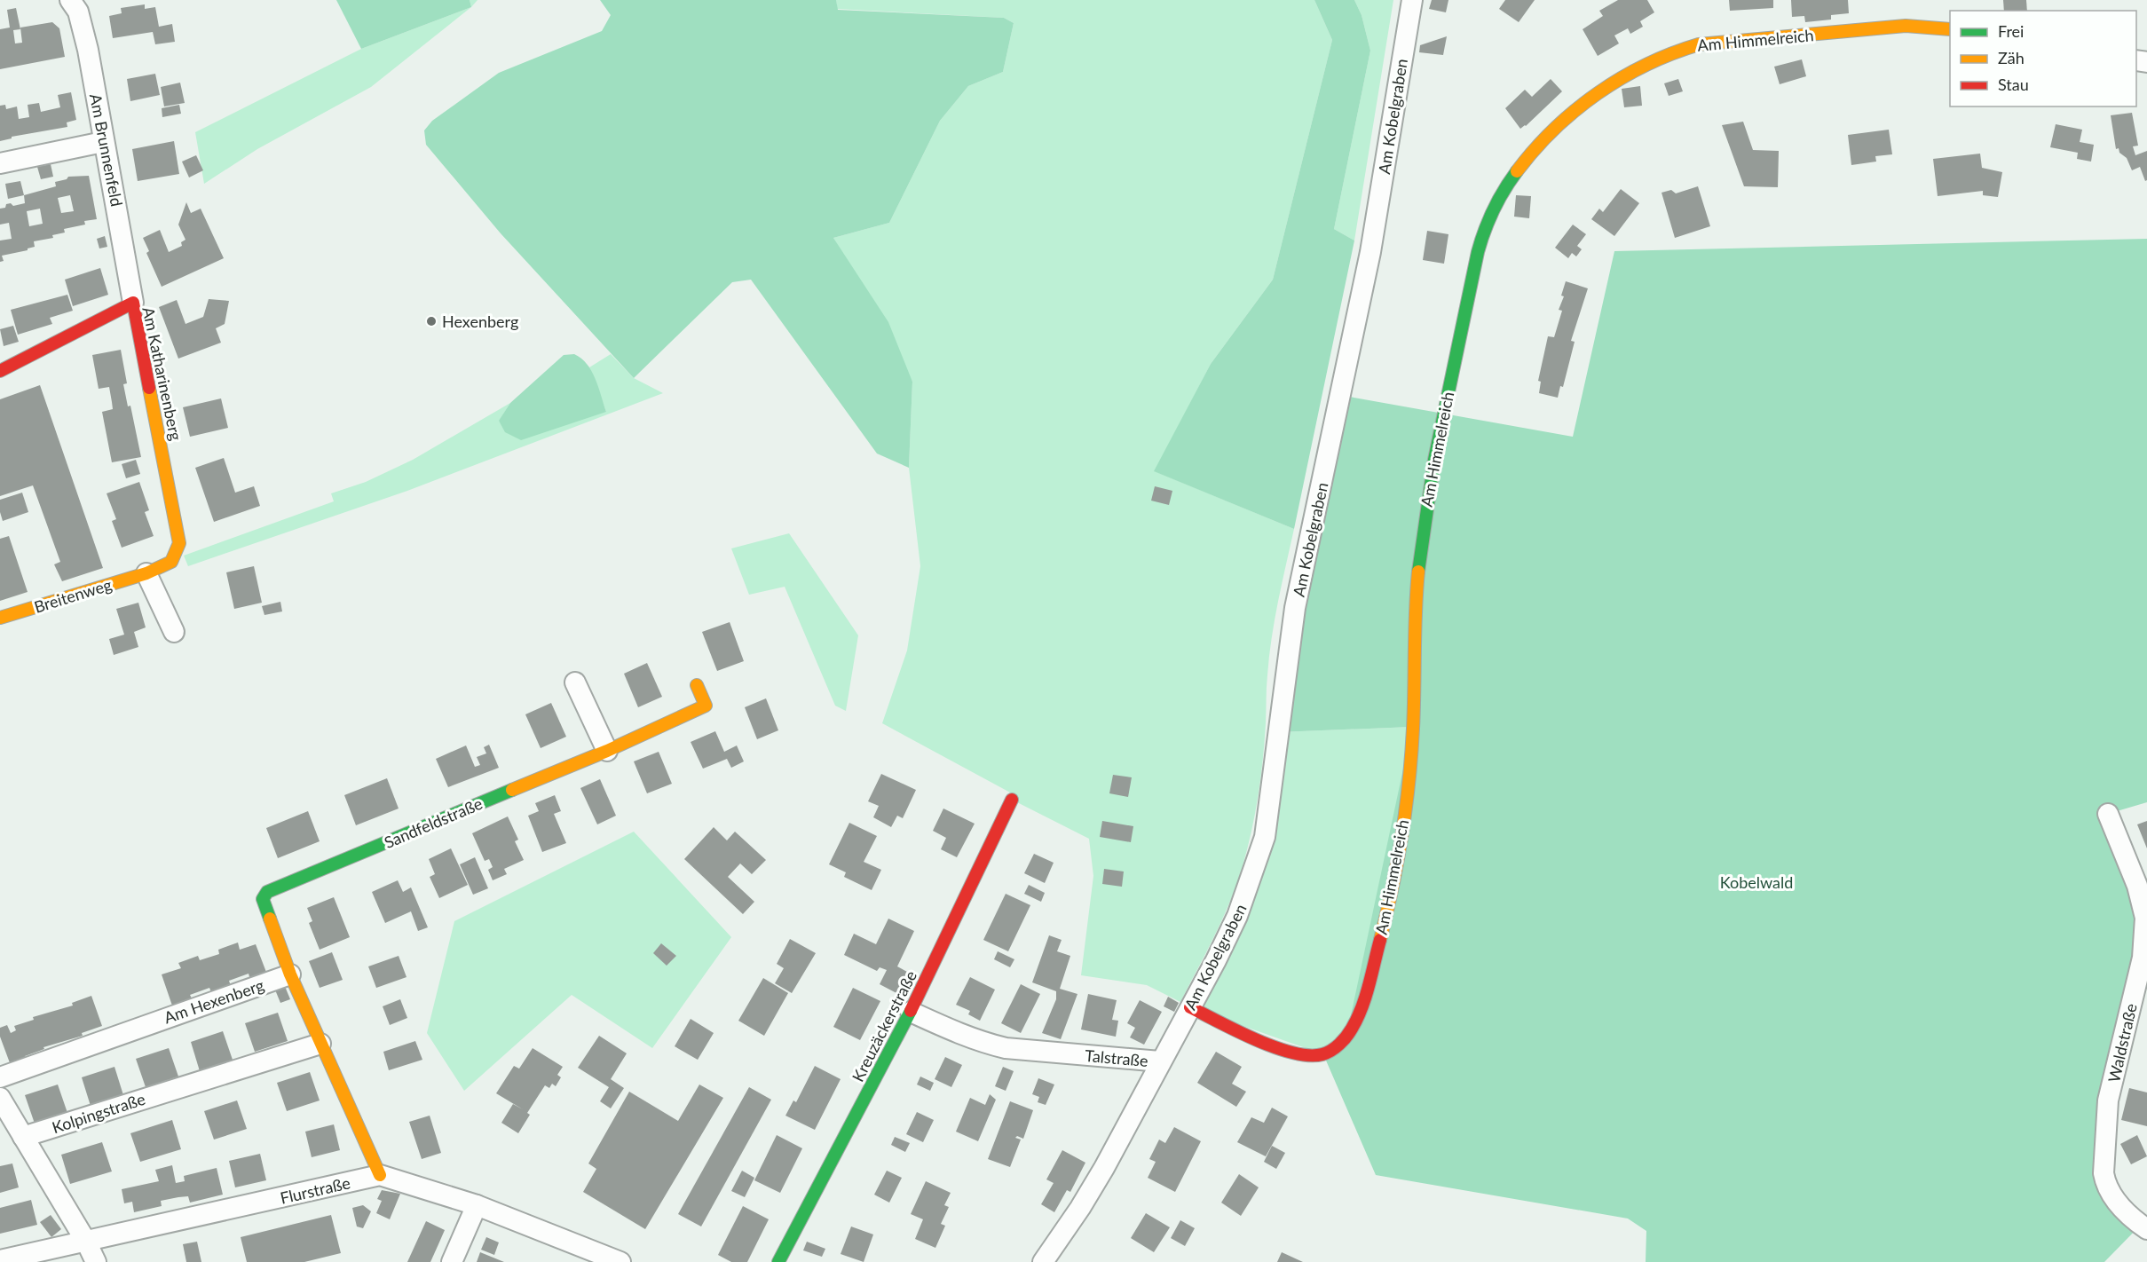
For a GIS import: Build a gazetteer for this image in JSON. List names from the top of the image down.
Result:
{
  "streets": {
    "street": [
      "Am Himmelreich",
      "Am Kobelgraben",
      "Am Brunnenfeld",
      "Am Katharinenberg",
      "Breitenweg",
      "Sandfeldstraße",
      "Am Hexenberg",
      "Kreuzäckerstraße",
      "Waldstraße",
      "Talstraße",
      "Kolpingstraße",
      "Flurstraße"
    ]
  },
  "crossings": [
    ["Am Himmelreich", "Am Kobelgraben"],
    ["Am Kobelgraben", "Talstraße"],
    ["Am Brunnenfeld", "Am Katharinenberg"],
    ["Am Katharinenberg", "Breitenweg"],
    ["Sandfeldstraße", "Am Hexenberg"],
    ["Kreuzäckerstraße", "Talstraße"]
  ],
  "parks": ["Kobelwald"],
  "places": ["Hexenberg"],
  "legend": ["Frei", "Zäh", "Stau"]
}
